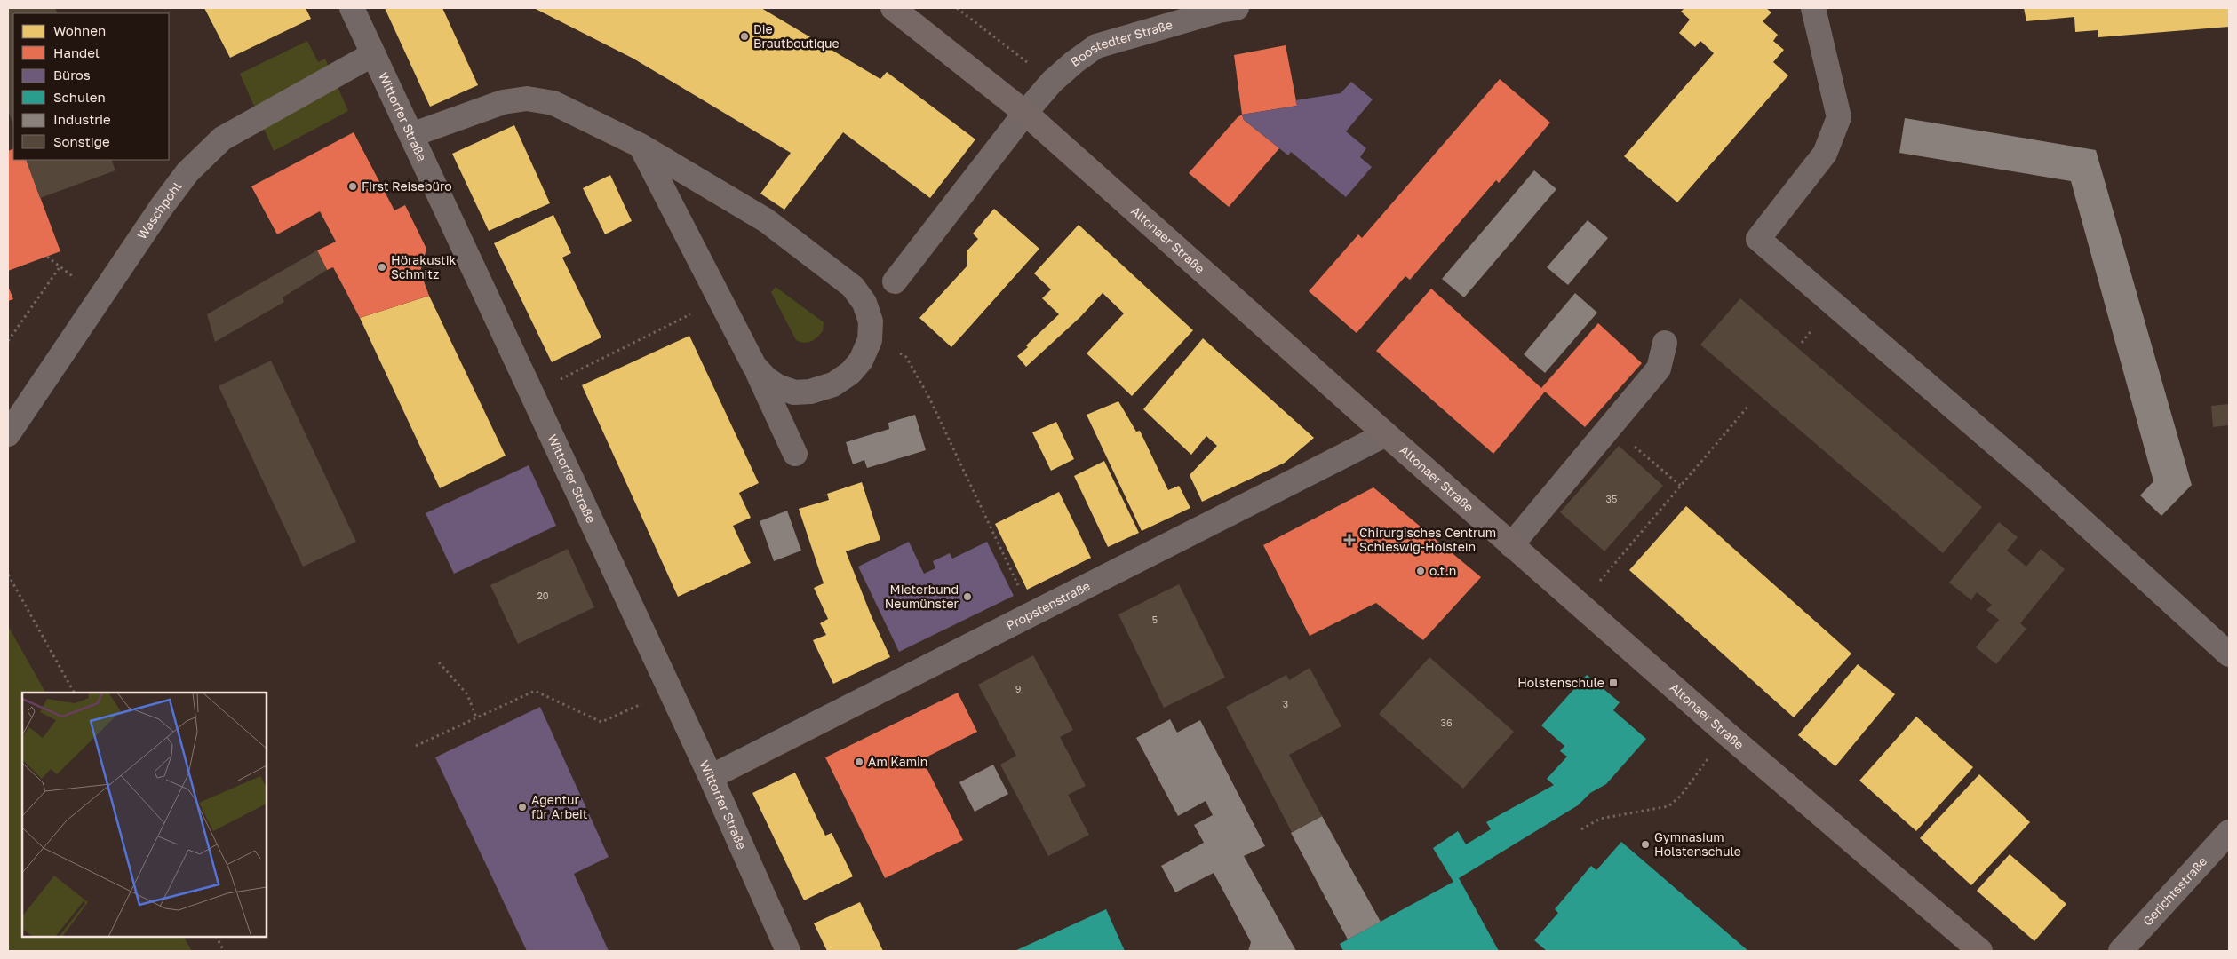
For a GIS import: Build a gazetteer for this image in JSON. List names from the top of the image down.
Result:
{
  "streets": {
    "main road": ["Altonaer Straße"],
    "street": [
      "Boostedter Straße",
      "Wittorfer Straße",
      "Waschpohl",
      "Propstenstraße",
      "Gerichtsstraße"
    ]
  },
  "crossings": [
    ["Boostedter Straße", "Altonaer Straße"],
    ["Wittorfer Straße", "Waschpohl"],
    ["Wittorfer Straße", "Propstenstraße"],
    ["Altonaer Straße", "Propstenstraße"]
  ],
  "places": {
    "other": [
      "Die Brautboutique",
      "First Reisebüro",
      "Hörakustik Schmitz",
      "o.t.n",
      "Mieterbund Neumünster",
      "Am Kamin",
      "Agentur für Arbeit",
      "Gymnasium Holstenschule"
    ],
    "health": ["Chirurgisches Centrum Schleswig-Holstein"],
    "transit": ["Holstenschule"]
  },
  "house_numbers": [
    "35",
    "20",
    "5",
    "9",
    "3",
    "36"
  ],
  "legend": [
    "Wohnen",
    "Handel",
    "Büros",
    "Schulen",
    "Industrie",
    "Sonstige"
  ]
}
